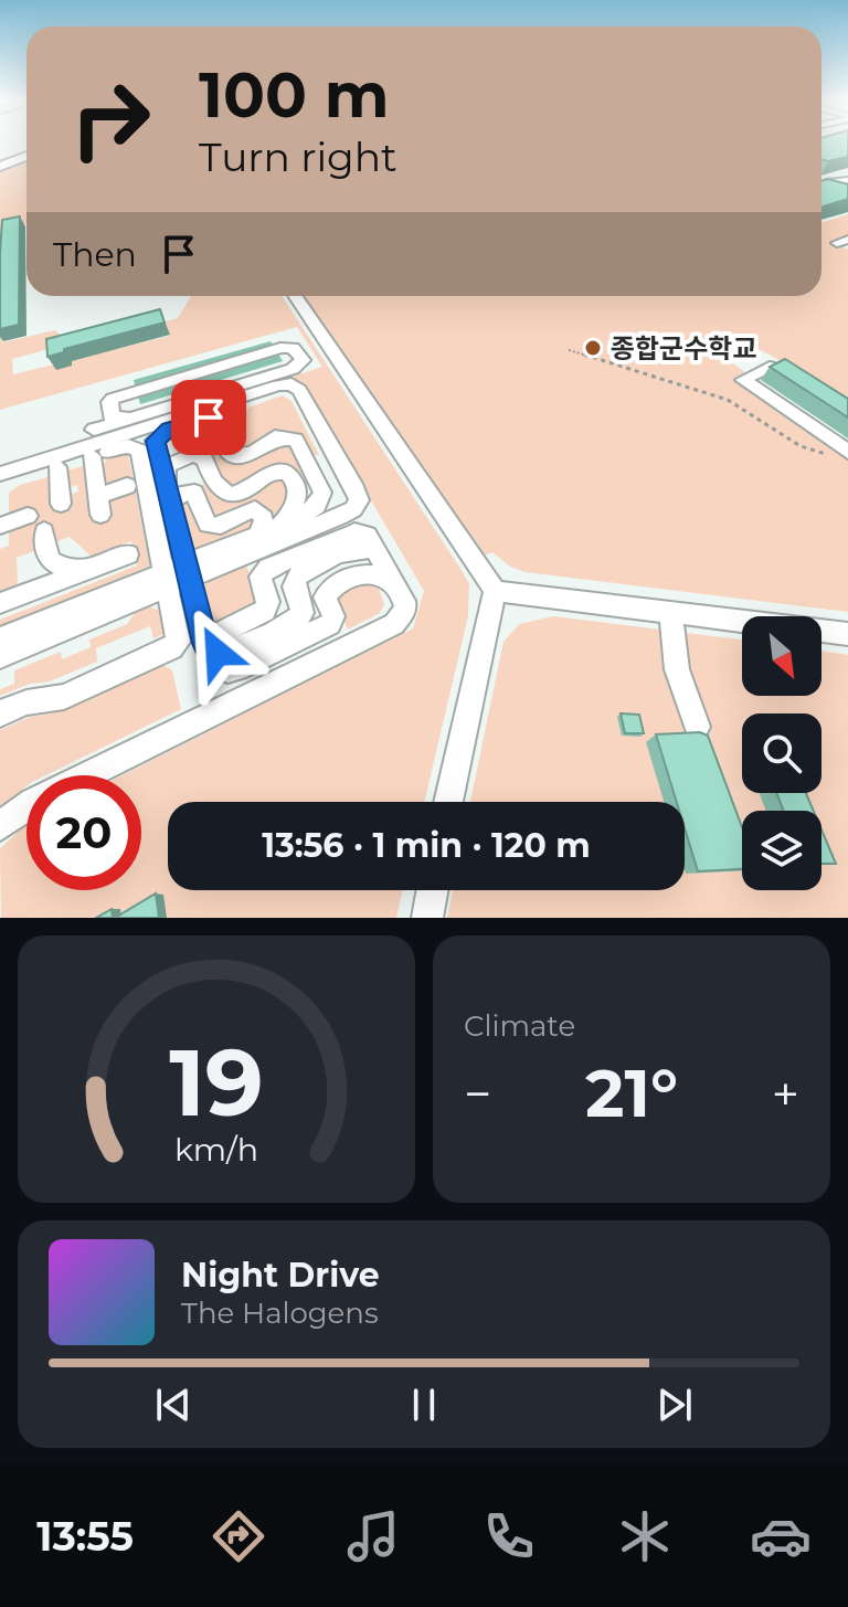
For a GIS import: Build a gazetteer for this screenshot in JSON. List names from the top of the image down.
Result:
{
  "places": ["종합군수학교"],
  "north": "bottom right",
  "page": {
    "turn": ["100 m", "Turn right"],
    "then": "Then",
    "limit": "20",
    "trip": "13:56 · 1 min · 120 m",
    "tile": "Climate",
    "heat": ["−", "21°", "+"],
    "song": ["Night Drive", "The Halogens"],
    "tabs": "13:55",
    "gauge": ["19", "km/h"]
  }
}
